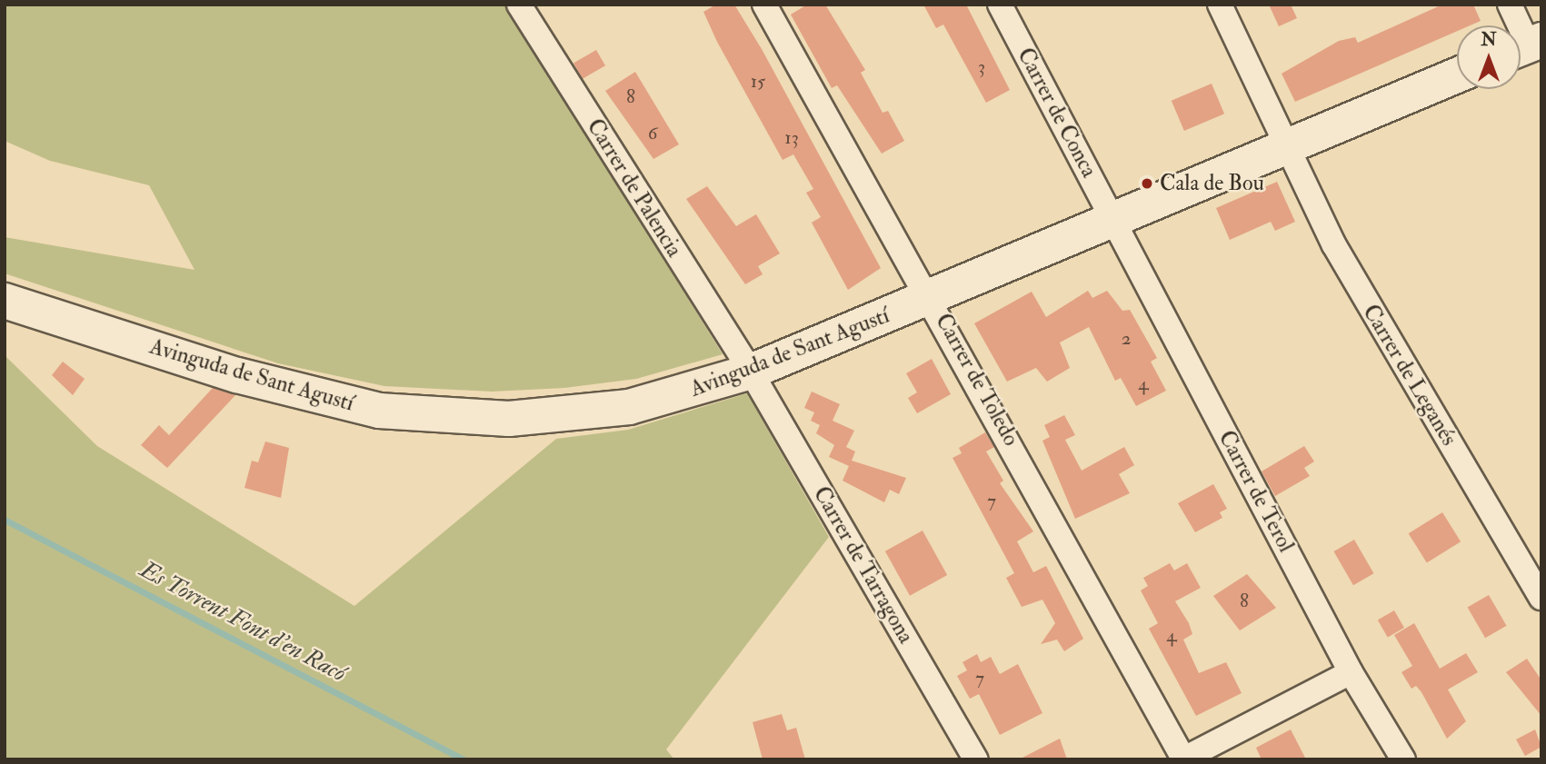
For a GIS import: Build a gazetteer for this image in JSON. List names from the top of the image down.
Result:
{
  "streets": {
    "street": [
      "Carrer de Conca",
      "Carrer de Palencia",
      "Avinguda de Sant Agustí",
      "Carrer de Leganés",
      "Carrer de Toledo",
      "Carrer de Terol",
      "Carrer de Tarragona"
    ]
  },
  "crossings": [
    ["Carrer de Conca", "Avinguda de Sant Agustí"],
    ["Carrer de Conca", "Carrer de Terol"],
    ["Carrer de Palencia", "Avinguda de Sant Agustí"],
    ["Carrer de Palencia", "Carrer de Tarragona"],
    ["Avinguda de Sant Agustí", "Carrer de Leganés"],
    ["Avinguda de Sant Agustí", "Carrer de Toledo"],
    ["Avinguda de Sant Agustí", "Carrer de Terol"],
    ["Avinguda de Sant Agustí", "Carrer de Tarragona"]
  ],
  "water": ["Es Torrent Font d'en Racó"],
  "places": ["Cala de Bou"],
  "house_numbers": [
    "3",
    "15",
    "8",
    "6",
    "13",
    "2",
    "4",
    "7",
    "8",
    "4",
    "7"
  ],
  "north": "top"
}
